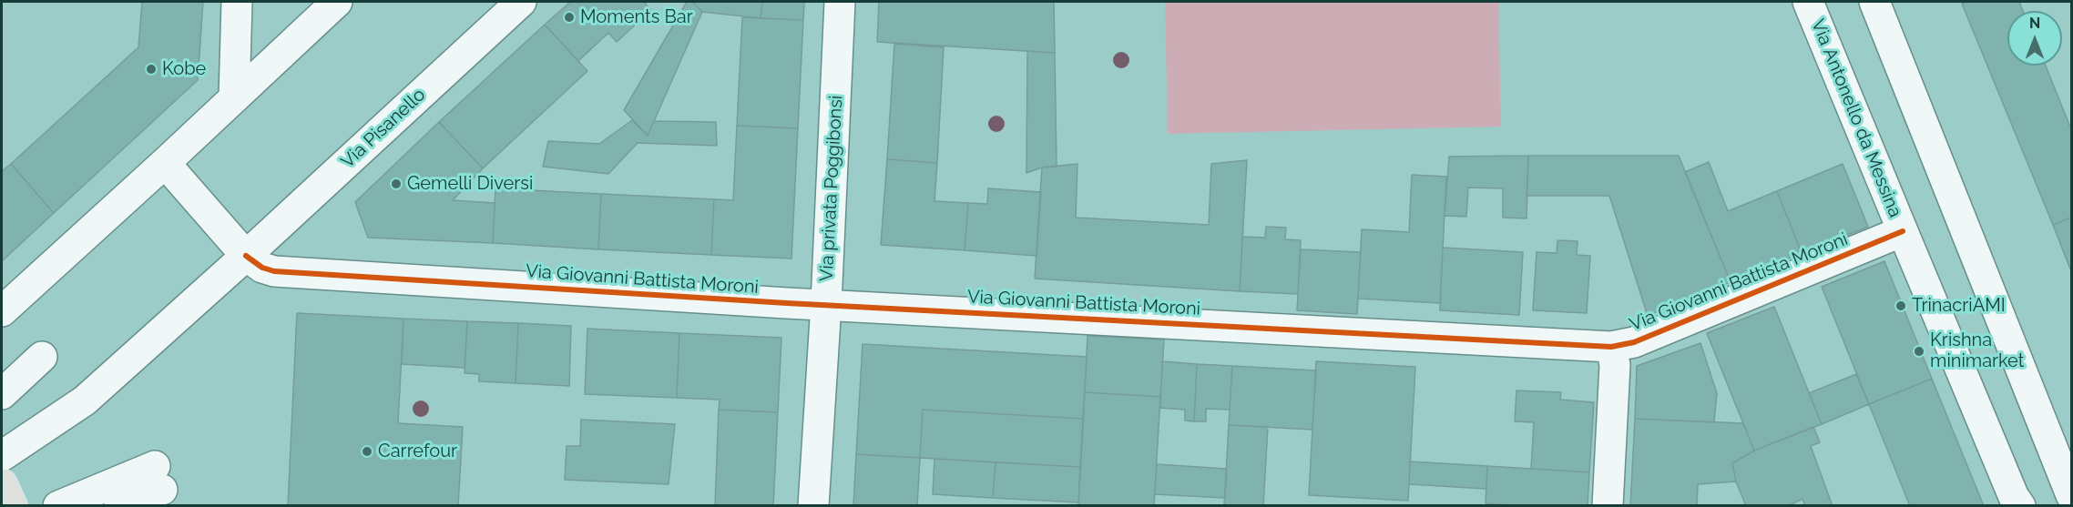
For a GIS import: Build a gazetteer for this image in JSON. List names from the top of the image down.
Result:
{
  "streets": {
    "street": [
      "Via Antonello da Messina",
      "Via Pisanello",
      "Via privata Poggibonsi",
      "Via Giovanni Battista Moroni"
    ]
  },
  "crossings": [
    ["Via Antonello da Messina", "Via Giovanni Battista Moroni"],
    ["Via Pisanello", "Via Giovanni Battista Moroni"],
    ["Via privata Poggibonsi", "Via Giovanni Battista Moroni"]
  ],
  "places": [
    "Moments Bar",
    "Kobe",
    "Gemelli Diversi",
    "TrinacriAMI",
    "Krishna minimarket",
    "Carrefour"
  ],
  "north": "top"
}
